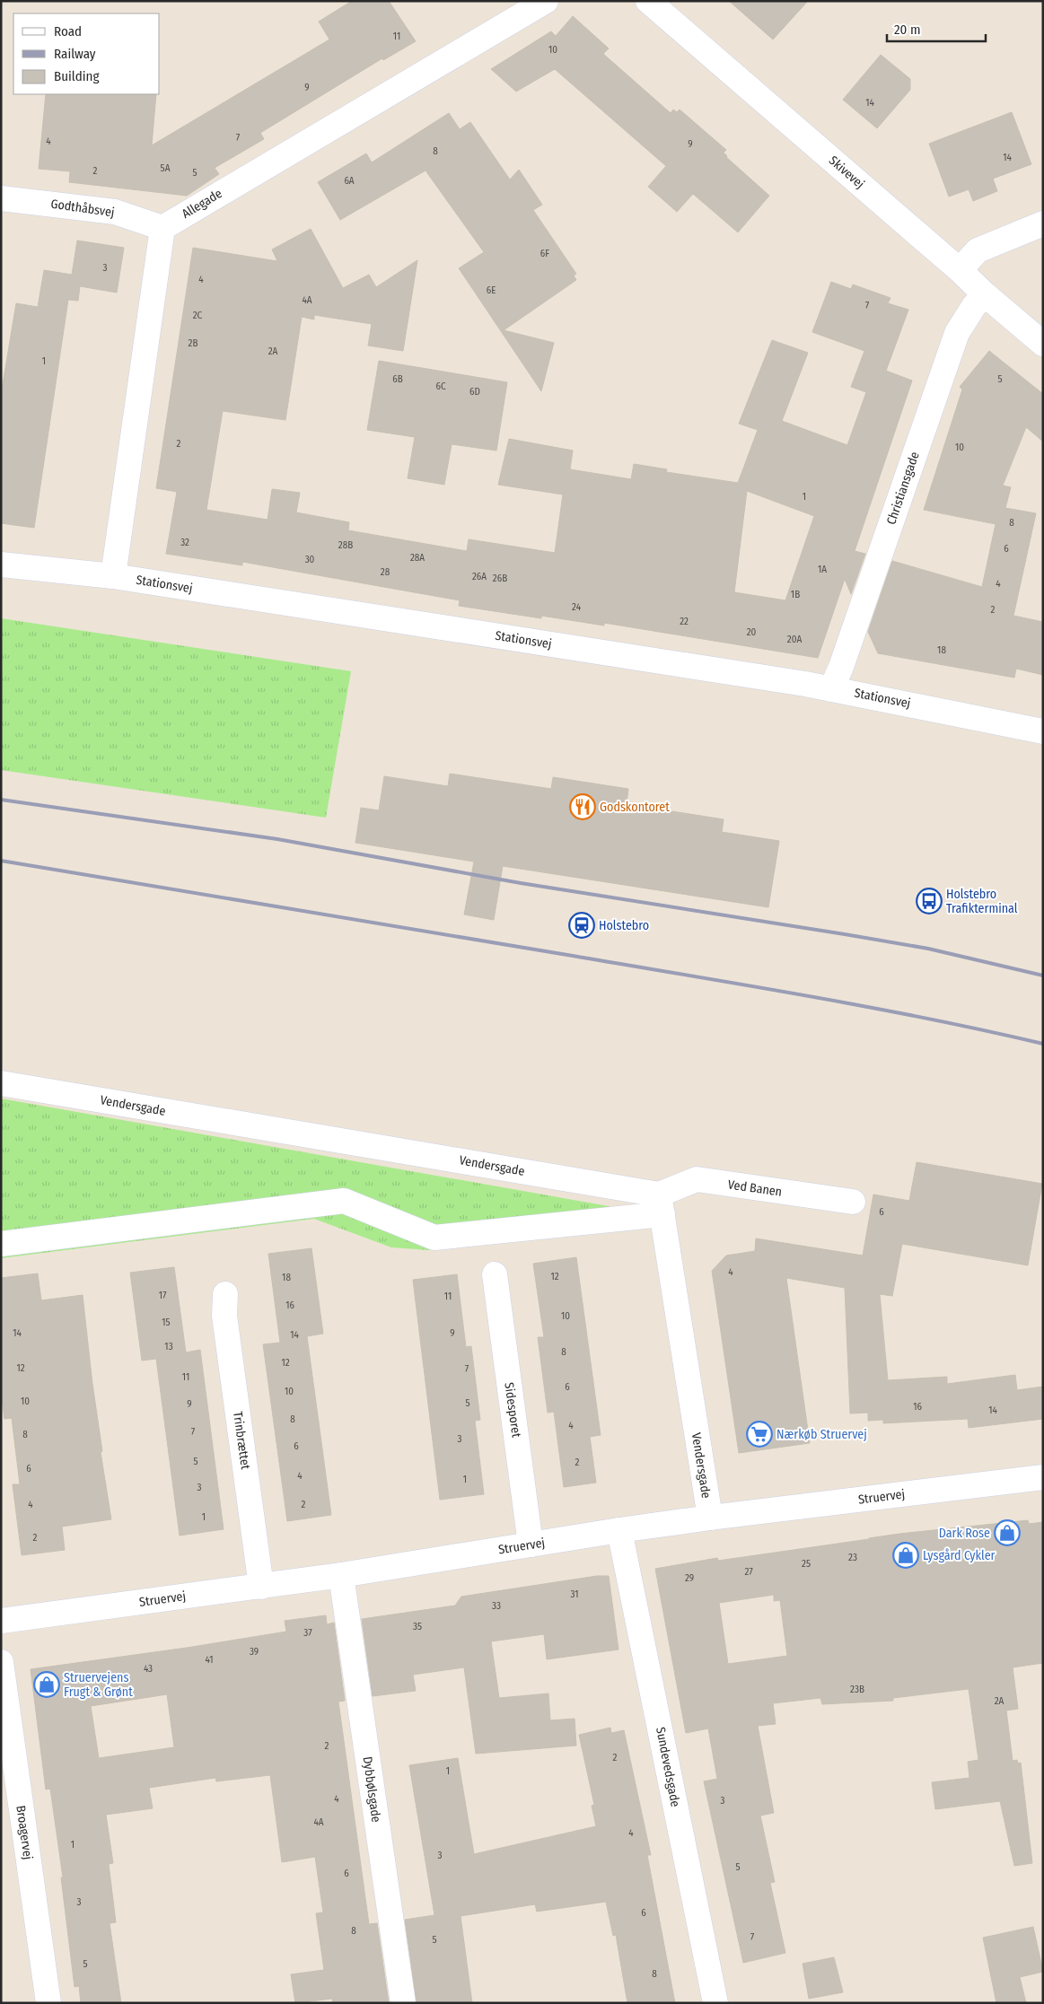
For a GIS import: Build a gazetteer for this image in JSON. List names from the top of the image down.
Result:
{
  "streets": {
    "street": [
      "Skivevej",
      "Allegade",
      "Godthåbsvej",
      "Christiansgade",
      "Stationsvej",
      "Vendersgade",
      "Ved Banen",
      "Sidesporet",
      "Trinbrættet",
      "Struervej",
      "Sundevedsgade",
      "Dybbølsgade",
      "Broagervej"
    ]
  },
  "crossings": [
    ["Skivevej", "Christiansgade"],
    ["Allegade", "Godthåbsvej"],
    ["Christiansgade", "Stationsvej"],
    ["Vendersgade", "Ved Banen"],
    ["Vendersgade", "Struervej"],
    ["Sidesporet", "Struervej"],
    ["Trinbrættet", "Struervej"],
    ["Struervej", "Sundevedsgade"],
    ["Struervej", "Dybbølsgade"]
  ],
  "places": {
    "restaurant": ["Godskontoret"],
    "bus stop": ["Holstebro Trafikterminal"],
    "station": ["Holstebro"],
    "supermarket": ["Nærkøb Struervej"],
    "shop": ["Dark Rose", "Lysgård Cykler", "Struervejens Frugt & Grønt"]
  },
  "house_numbers": [
    "11",
    "10",
    "9",
    "14",
    "7",
    "4",
    "9",
    "8",
    "14",
    "5A",
    "2",
    "5",
    "6A",
    "6F",
    "3",
    "4",
    "6E",
    "4A",
    "7",
    "2C",
    "2B",
    "2A",
    "1",
    "6B",
    "5",
    "6C",
    "6D",
    "2",
    "10",
    "1",
    "8",
    "32",
    "28B",
    "6",
    "28A",
    "30",
    "1A",
    "28",
    "26A",
    "26B",
    "4",
    "1B",
    "24",
    "2",
    "22",
    "20",
    "20A",
    "18",
    "6",
    "4",
    "12",
    "18",
    "17",
    "11",
    "16",
    "10",
    "15",
    "14",
    "9",
    "14",
    "13",
    "8",
    "12",
    "12",
    "7",
    "11",
    "6",
    "10",
    "10",
    "5",
    "9",
    "16",
    "14",
    "8",
    "4",
    "7",
    "8",
    "3",
    "6",
    "5",
    "2",
    "6",
    "4",
    "1",
    "3",
    "4",
    "2",
    "1",
    "2",
    "23",
    "25",
    "27",
    "29",
    "31",
    "33",
    "35",
    "37",
    "39",
    "41",
    "43",
    "23B",
    "2A",
    "2",
    "2",
    "1",
    "4",
    "3",
    "4A",
    "4",
    "1",
    "3",
    "5",
    "6",
    "3",
    "6",
    "8",
    "7",
    "5",
    "5",
    "8"
  ],
  "legend": ["Road", "Railway", "Building"],
  "scale_bar": "20 m"
}
